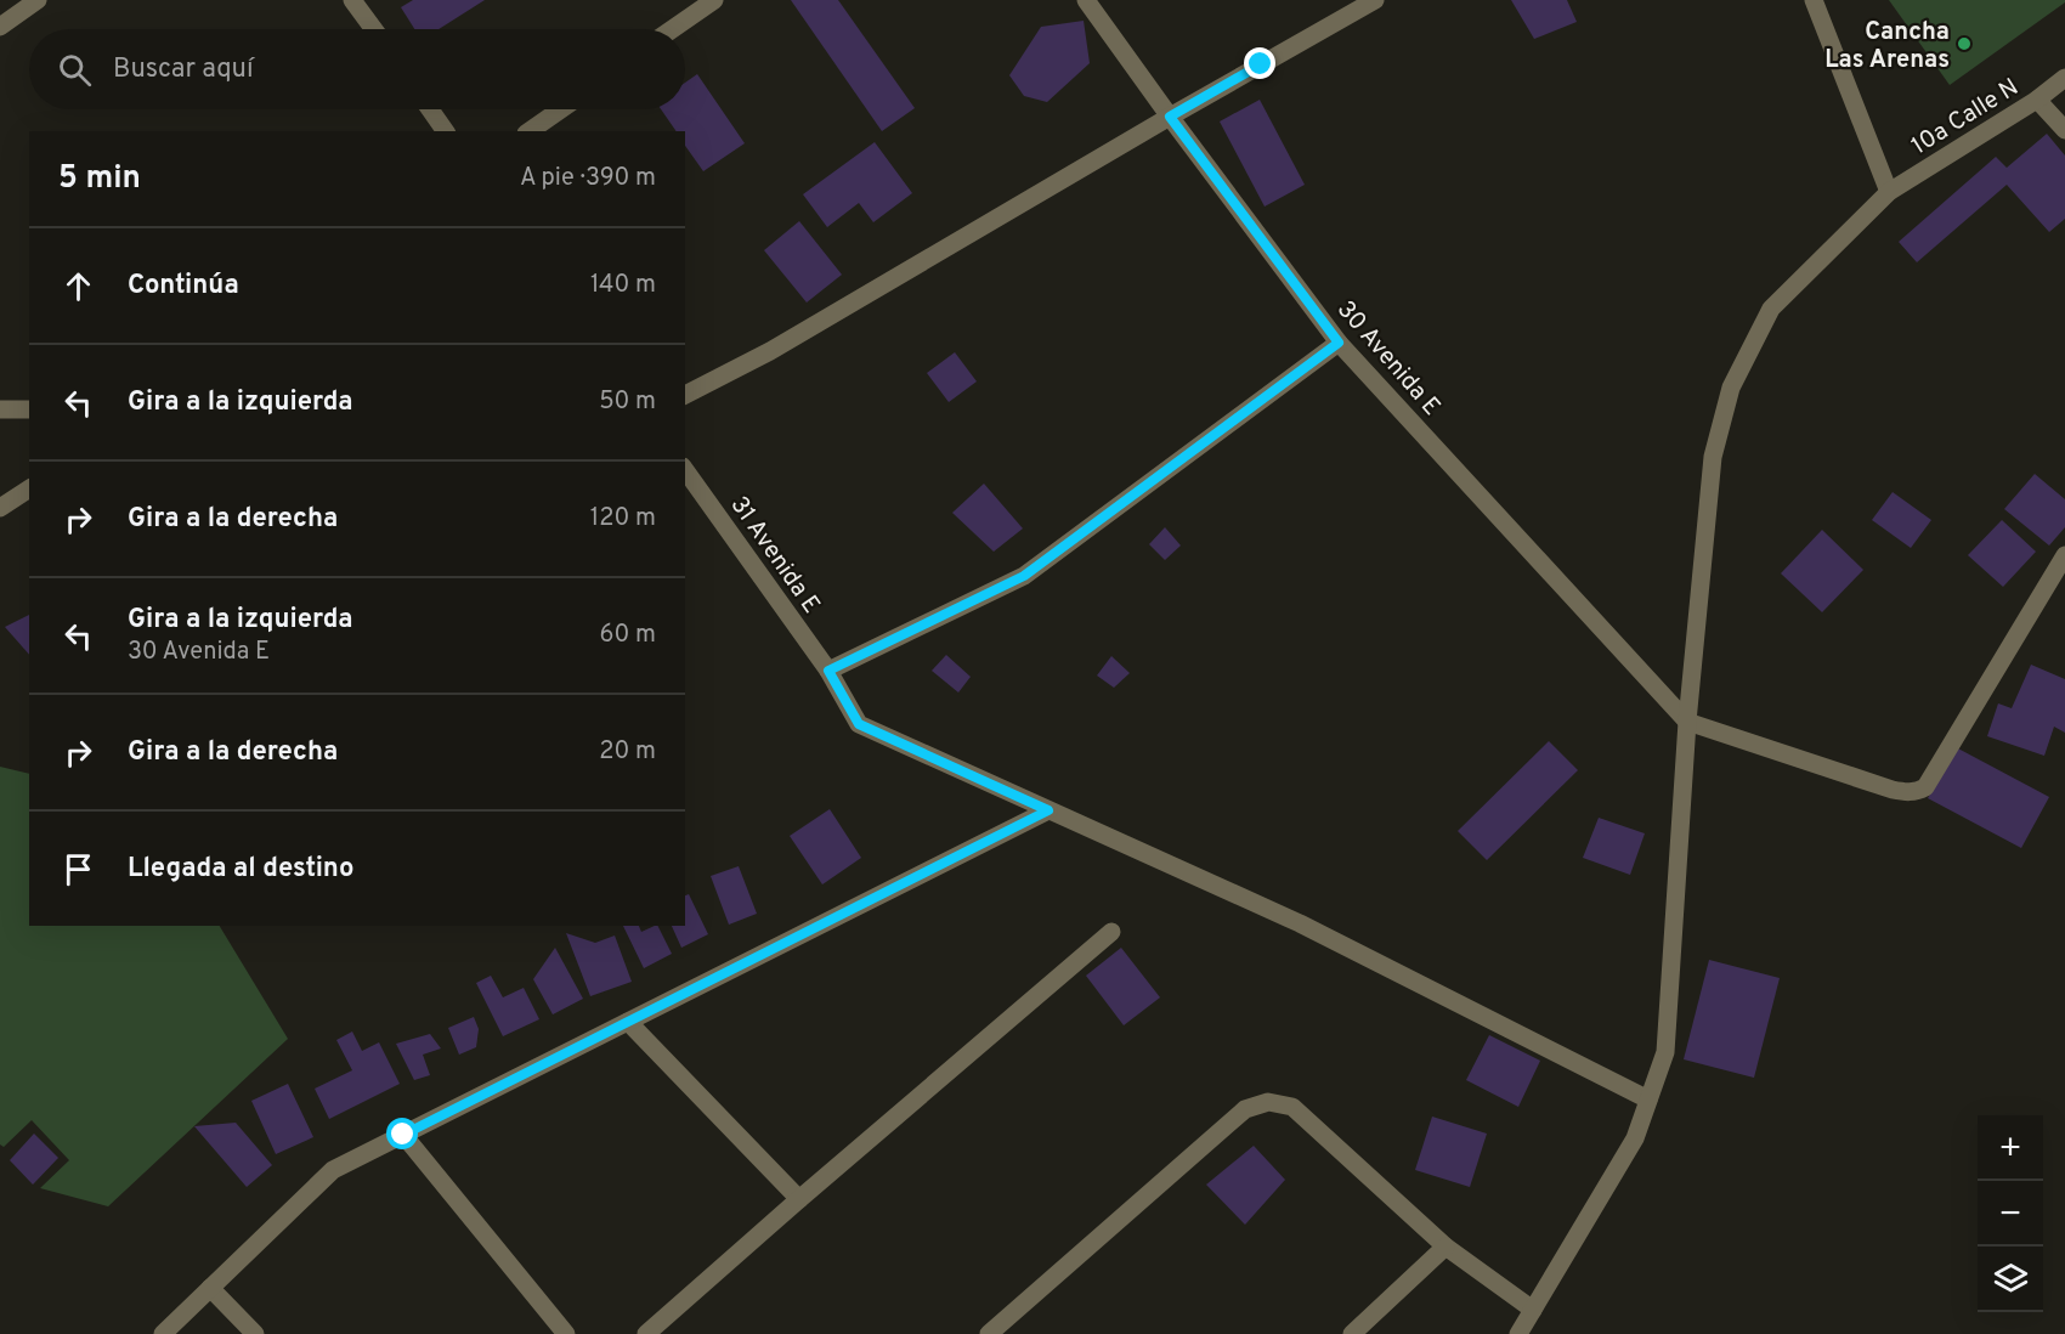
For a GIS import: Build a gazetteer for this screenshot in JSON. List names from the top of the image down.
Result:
{
  "streets": {
    "street": ["10a Calle N", "30 Avenida E", "31 Avenida E"]
  },
  "crossings": [
    ["10a Calle N", "30 Avenida E"],
    ["10a Calle N", "31 Avenida E"]
  ],
  "places": ["Cancha Las Arenas"],
  "page": {
    "search": "Buscar aquí",
    "heading": ["5 min", "A pie · 390 m"],
    "list": [
      ["Continúa", "140 m"],
      ["Gira a la izquierda", "50 m"],
      ["Gira a la derecha", "120 m"],
      ["Gira a la izquierda", "30 Avenida E", "60 m"],
      ["Gira a la derecha", "20 m"],
      "Llegada al destino"
    ],
    "map_buttons": ["+", "−"]
  }
}
